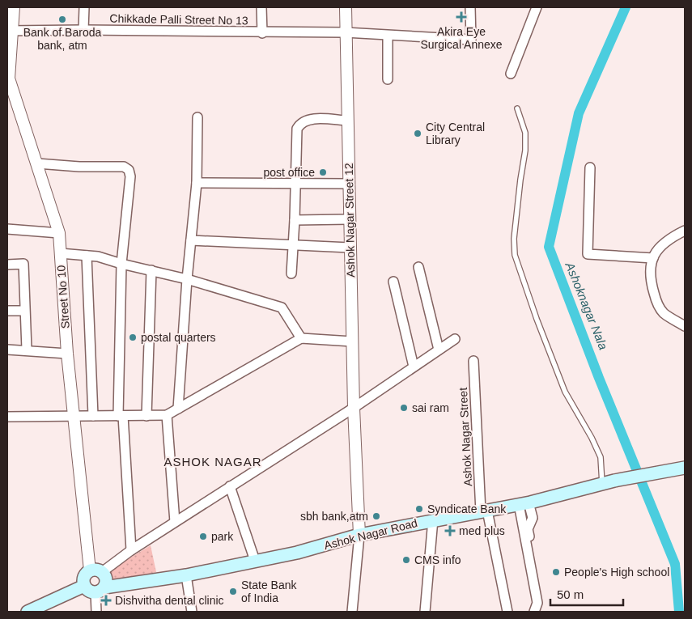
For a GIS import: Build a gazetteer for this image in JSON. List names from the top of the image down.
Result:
{
  "streets": {
    "main road": ["Ashok Nagar Road"],
    "street": [
      "Chikkade Palli Street No 13",
      "Ashok Nagar Street 12",
      "Street No 10",
      "Ashok Nagar Street"
    ]
  },
  "crossings": [
    ["Chikkade Palli Street No 13", "Ashok Nagar Street 12"],
    ["Chikkade Palli Street No 13", "Street No 10"],
    ["Ashok Nagar Street 12", "Ashok Nagar Road"],
    ["Street No 10", "Ashok Nagar Road"],
    ["Ashok Nagar Street", "Ashok Nagar Road"]
  ],
  "districts": ["ASHOK NAGAR"],
  "water": ["Ashoknagar Nala"],
  "places": {
    "health": ["Akira Eye Surgical Annexe", "med plus", "Dishvitha dental clinic"],
    "other": [
      "Bank of Baroda bank, atm",
      "City Central Library",
      "post office",
      "postal quarters",
      "sai ram",
      "Syndicate Bank",
      "sbh bank,atm",
      "park",
      "CMS info",
      "People's High school",
      "State Bank of India"
    ]
  },
  "scale_bar": "50 m"
}
